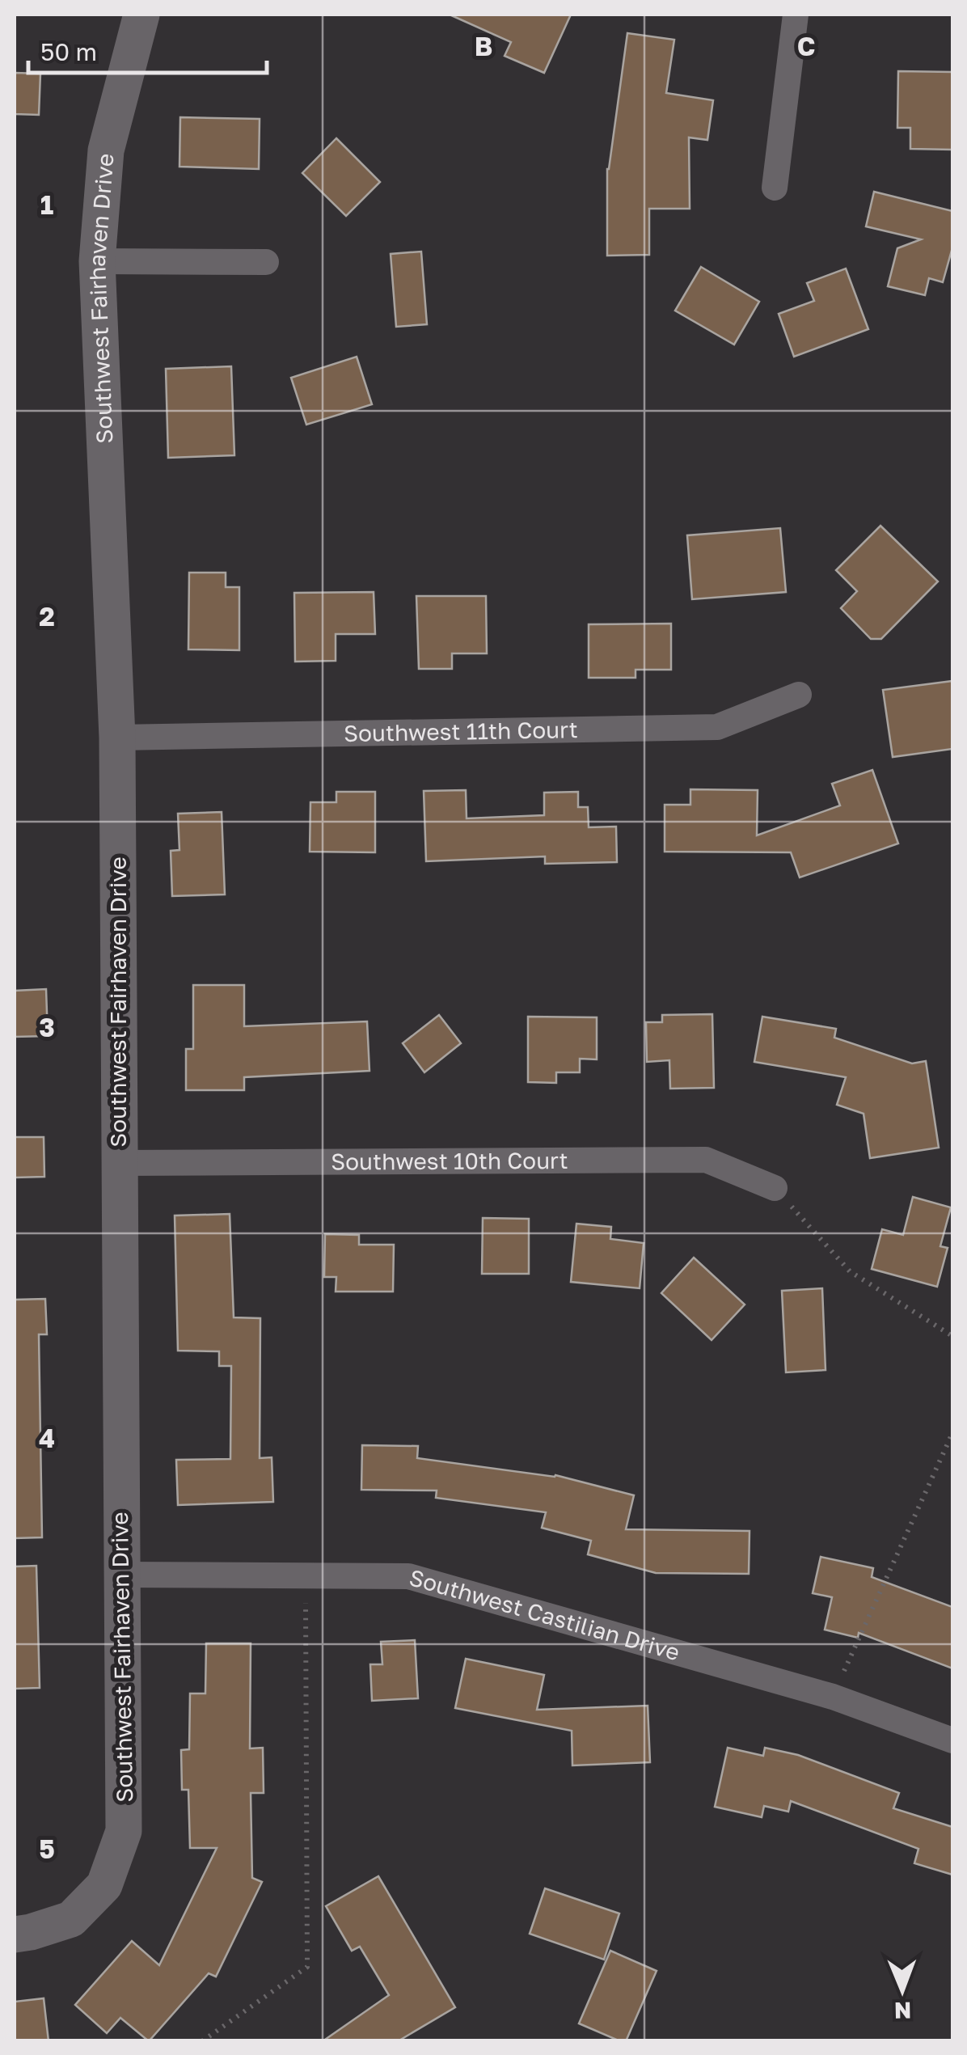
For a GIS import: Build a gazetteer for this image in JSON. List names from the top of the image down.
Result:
{
  "streets": {
    "street": [
      "Southwest Fairhaven Drive",
      "Southwest 11th Court",
      "Southwest 10th Court",
      "Southwest Castilian Drive"
    ]
  },
  "crossings": [
    ["Southwest Fairhaven Drive", "Southwest 11th Court"],
    ["Southwest Fairhaven Drive", "Southwest 10th Court"],
    ["Southwest Fairhaven Drive", "Southwest Castilian Drive"]
  ],
  "scale_bar": "50 m",
  "north": "bottom",
  "grid": {
    "columns": ["B", "C"],
    "rows": [
      "1",
      "2",
      "3",
      "4",
      "5"
    ]
  }
}
